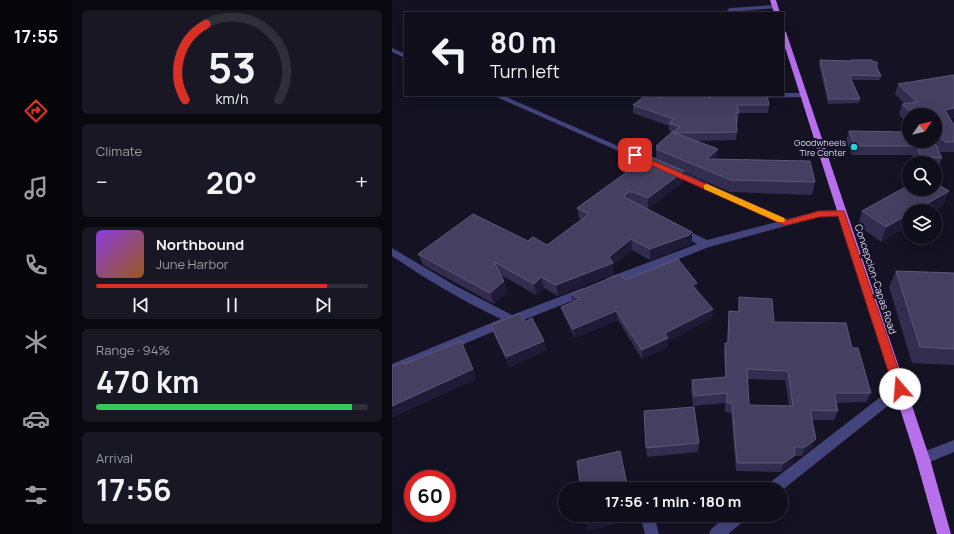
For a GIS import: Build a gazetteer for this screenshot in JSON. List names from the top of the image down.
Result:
{
  "streets": {
    "main road": ["Concepcion-Capas Road"]
  },
  "places": ["Goodwheels Tire Center"],
  "north": "top right",
  "page": {
    "tabs": "17:55",
    "turn": ["80 m", "Turn left"],
    "tile": [
      "Climate",
      ["Range · 94%", "470 km"],
      ["Arrival", "17:56"]
    ],
    "heat": ["−", "20°", "+"],
    "song": ["Northbound", "June Harbor"],
    "limit": "60",
    "trip": "17:56 · 1 min · 180 m",
    "gauge": ["53", "km/h"]
  }
}
